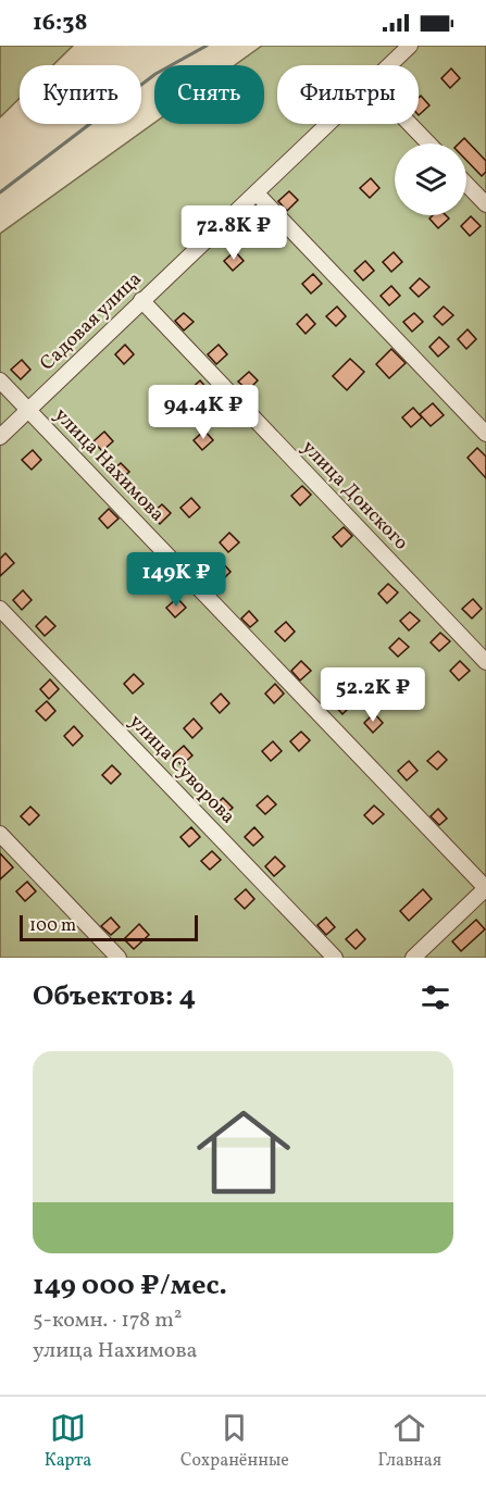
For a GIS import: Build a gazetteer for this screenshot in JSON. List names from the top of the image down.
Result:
{
  "streets": {
    "street": [
      "Садовая улица",
      "улица Нахимова",
      "улица Донского",
      "улица Суворова"
    ]
  },
  "crossings": [
    ["Садовая улица", "улица Нахимова"],
    ["Садовая улица", "улица Донского"]
  ],
  "scale_bar": "100 m",
  "page": {
    "status": "16:38",
    "chip": ["Купить", "Снять", "Фильтры"],
    "price": [
      "72.8K ₽",
      "94.4K ₽",
      "149K ₽",
      "52.2K ₽"
    ],
    "scale": "100 m",
    "heading": "Объектов: 4",
    "list": [
      {
        "name": "149 000 ₽/мес.",
        "note": "5-комн. · 178 m² · улица Нахимова"
      }
    ],
    "tabs": ["Карта", "Сохранённые", "Главная"]
  }
}
